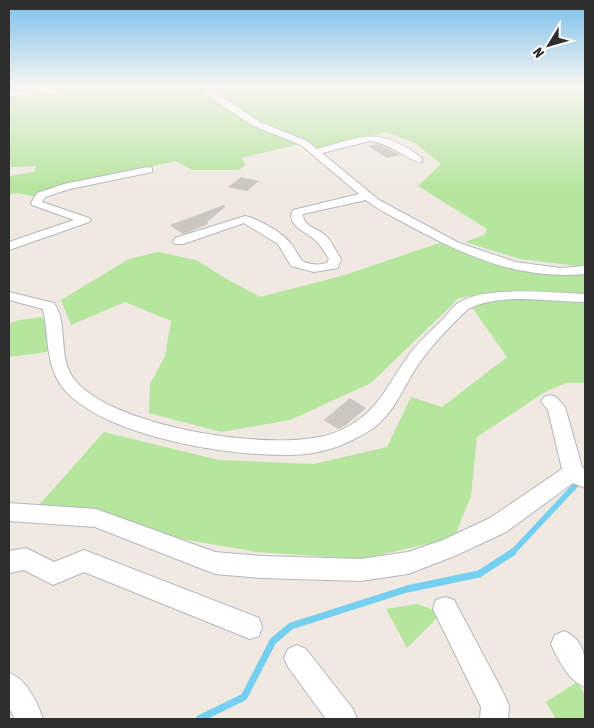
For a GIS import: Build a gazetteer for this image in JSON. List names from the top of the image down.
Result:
{
  "north": "bottom left"
}
